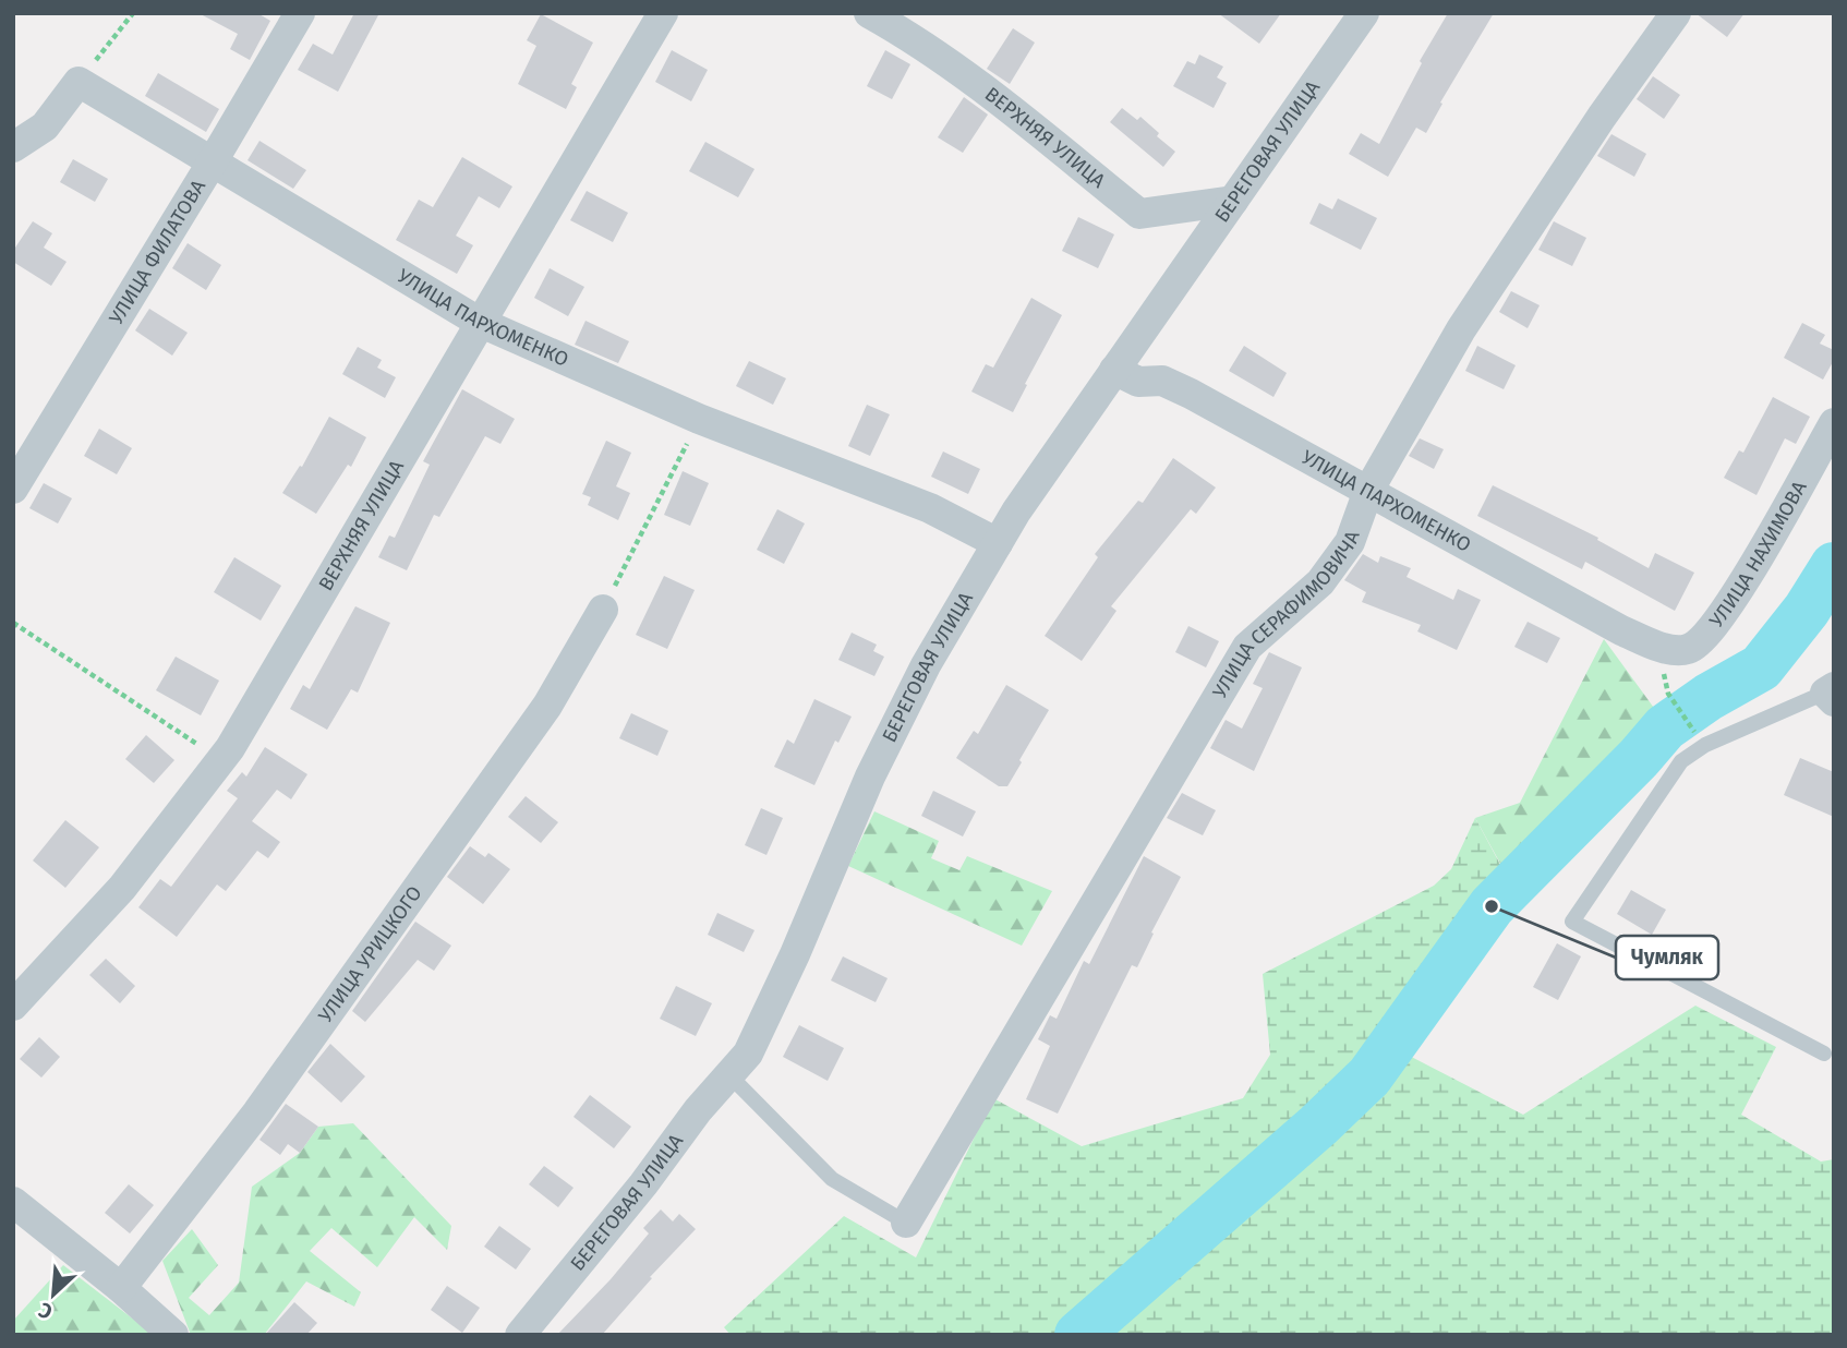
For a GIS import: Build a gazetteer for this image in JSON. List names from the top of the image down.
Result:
{
  "streets": {
    "street": [
      "ВЕРХНЯЯ УЛИЦА",
      "БЕРЕГОВАЯ УЛИЦА",
      "УЛИЦА ФИЛАТОВА",
      "УЛИЦА ПАРХОМЕНКО",
      "УЛИЦА НАХИМОВА",
      "УЛИЦА СЕРАФИМОВИЧА",
      "УЛИЦА УРИЦКОГО"
    ]
  },
  "crossings": [
    ["ВЕРХНЯЯ УЛИЦА", "БЕРЕГОВАЯ УЛИЦА"],
    ["ВЕРХНЯЯ УЛИЦА", "УЛИЦА ПАРХОМЕНКО"],
    ["БЕРЕГОВАЯ УЛИЦА", "УЛИЦА ПАРХОМЕНКО"],
    ["УЛИЦА ФИЛАТОВА", "УЛИЦА ПАРХОМЕНКО"],
    ["УЛИЦА ПАРХОМЕНКО", "УЛИЦА НАХИМОВА"],
    ["УЛИЦА ПАРХОМЕНКО", "УЛИЦА СЕРАФИМОВИЧА"]
  ],
  "places": ["Чумляк"],
  "north": "bottom left"
}
